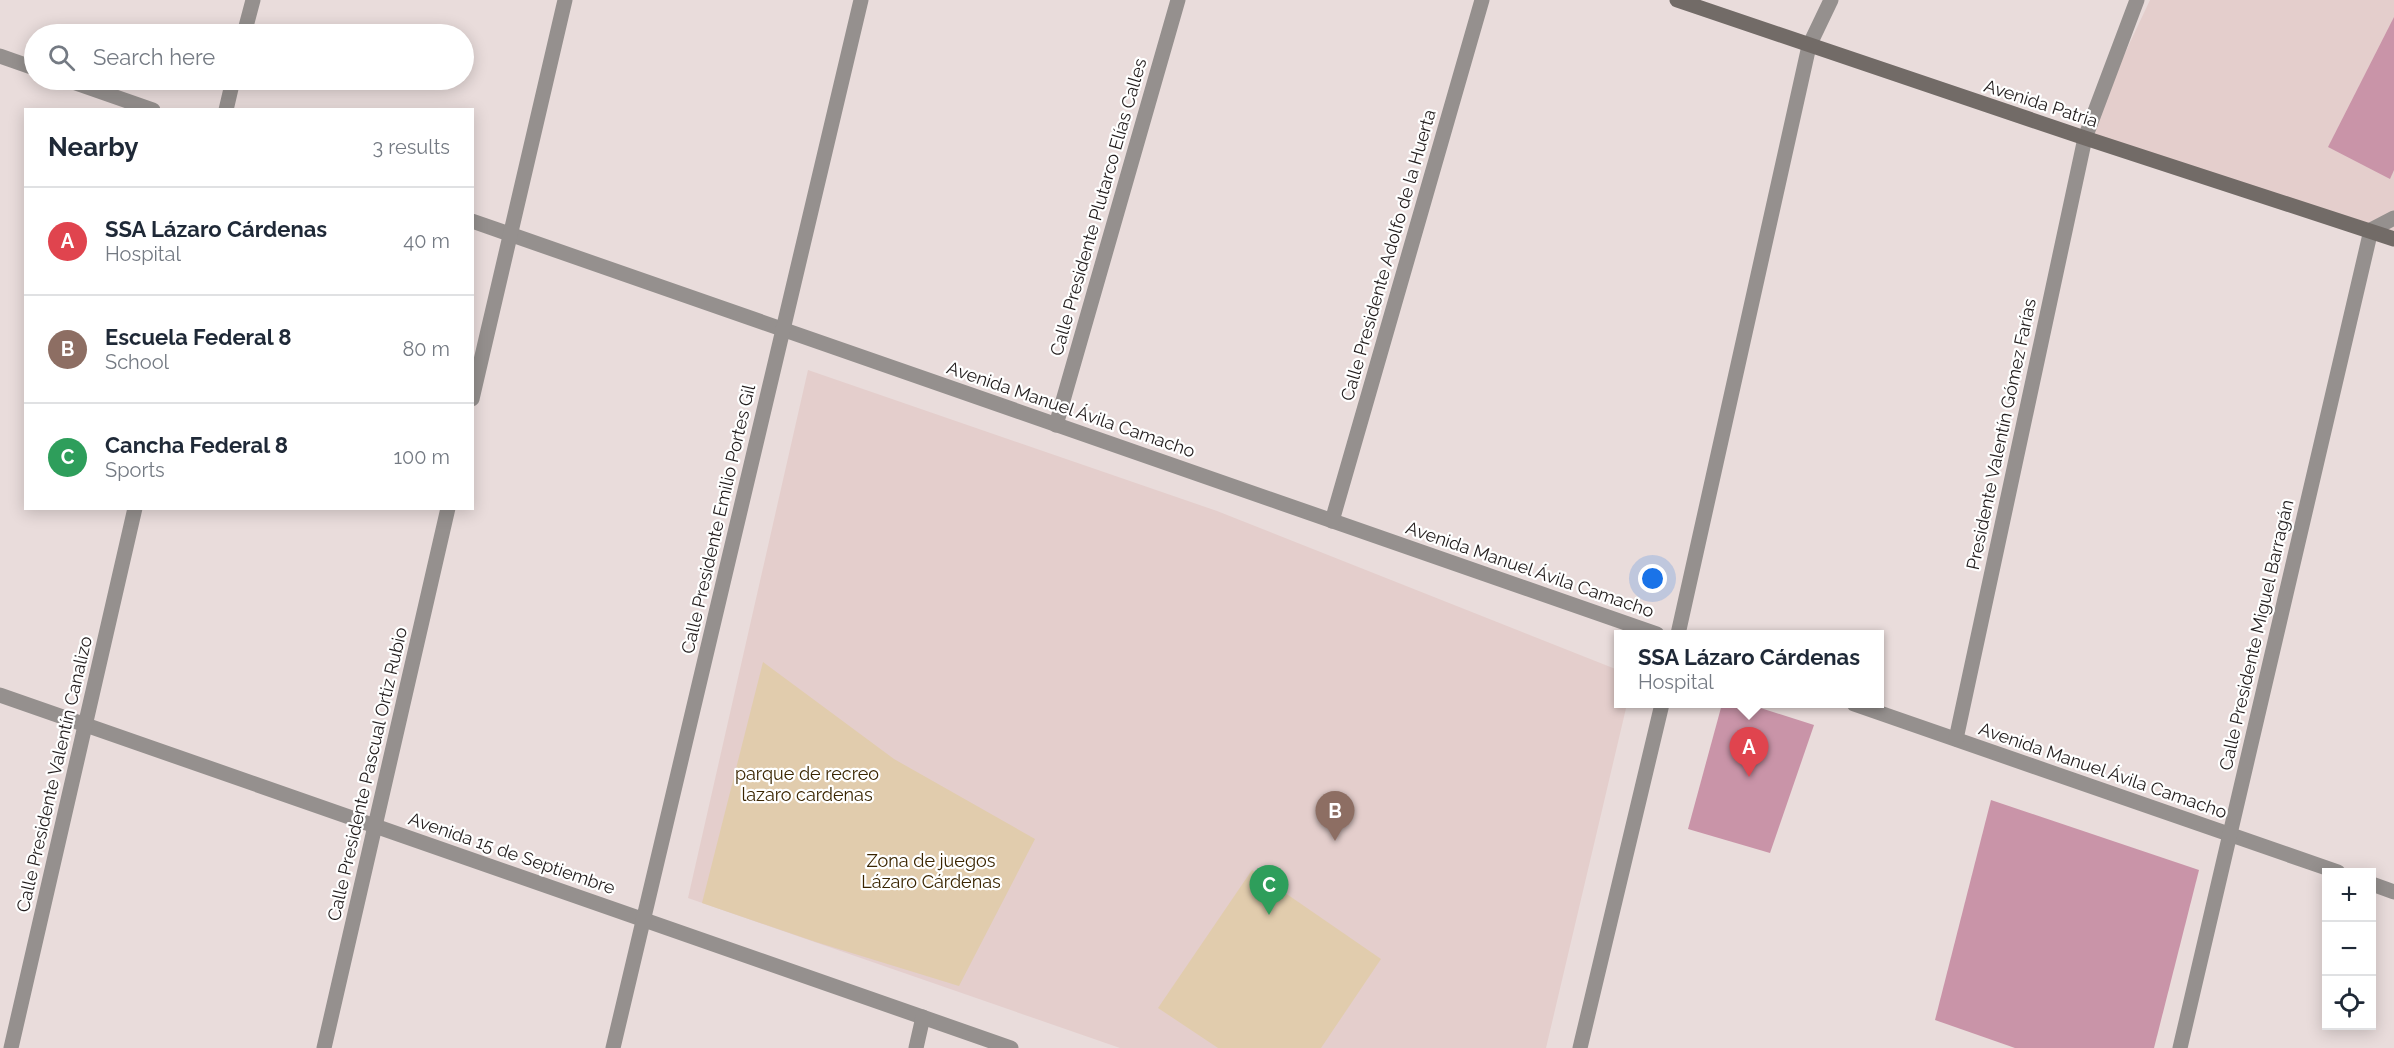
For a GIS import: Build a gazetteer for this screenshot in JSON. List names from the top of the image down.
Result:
{
  "streets": {
    "main road": ["Avenida Patria"],
    "street": [
      "Calle Presidente Plutarco Elías Calles",
      "Calle Presidente Adolfo de la Huerta",
      "Avenida Manuel Ávila Camacho",
      "Presidente Valentín Gómez Farías",
      "Calle Presidente Emilio Portes Gil",
      "Calle Presidente Miguel Barragán",
      "Calle Presidente Valentín Canalizo",
      "Calle Presidente Pascual Ortiz Rubio",
      "Avenida 15 de Septiembre"
    ]
  },
  "crossings": [
    ["Avenida Patria", "Presidente Valentín Gómez Farías"],
    ["Avenida Patria", "Calle Presidente Miguel Barragán"],
    ["Calle Presidente Plutarco Elías Calles", "Avenida Manuel Ávila Camacho"],
    ["Calle Presidente Adolfo de la Huerta", "Avenida Manuel Ávila Camacho"],
    ["Avenida Manuel Ávila Camacho", "Presidente Valentín Gómez Farías"],
    ["Avenida Manuel Ávila Camacho", "Calle Presidente Emilio Portes Gil"],
    ["Avenida Manuel Ávila Camacho", "Calle Presidente Miguel Barragán"],
    ["Calle Presidente Emilio Portes Gil", "Avenida 15 de Septiembre"],
    ["Calle Presidente Valentín Canalizo", "Avenida 15 de Septiembre"],
    ["Calle Presidente Pascual Ortiz Rubio", "Avenida 15 de Septiembre"]
  ],
  "parks": ["parque de recreo lazaro cardenas", "Zona de juegos Lázaro Cárdenas"],
  "page": {
    "search": "Search here",
    "heading": ["Nearby", "3 results"],
    "list": [
      {
        "mark": "A",
        "name": "SSA Lázaro Cárdenas",
        "note": "Hospital",
        "value": "40 m"
      },
      {
        "mark": "B",
        "name": "Escuela Federal 8",
        "note": "School",
        "value": "80 m"
      },
      {
        "mark": "C",
        "name": "Cancha Federal 8",
        "note": "Sports",
        "value": "100 m"
      }
    ],
    "popup": ["SSA Lázaro Cárdenas", "Hospital"],
    "pins": ["A", "B", "C"],
    "map_buttons": ["+", "−"]
  }
}
